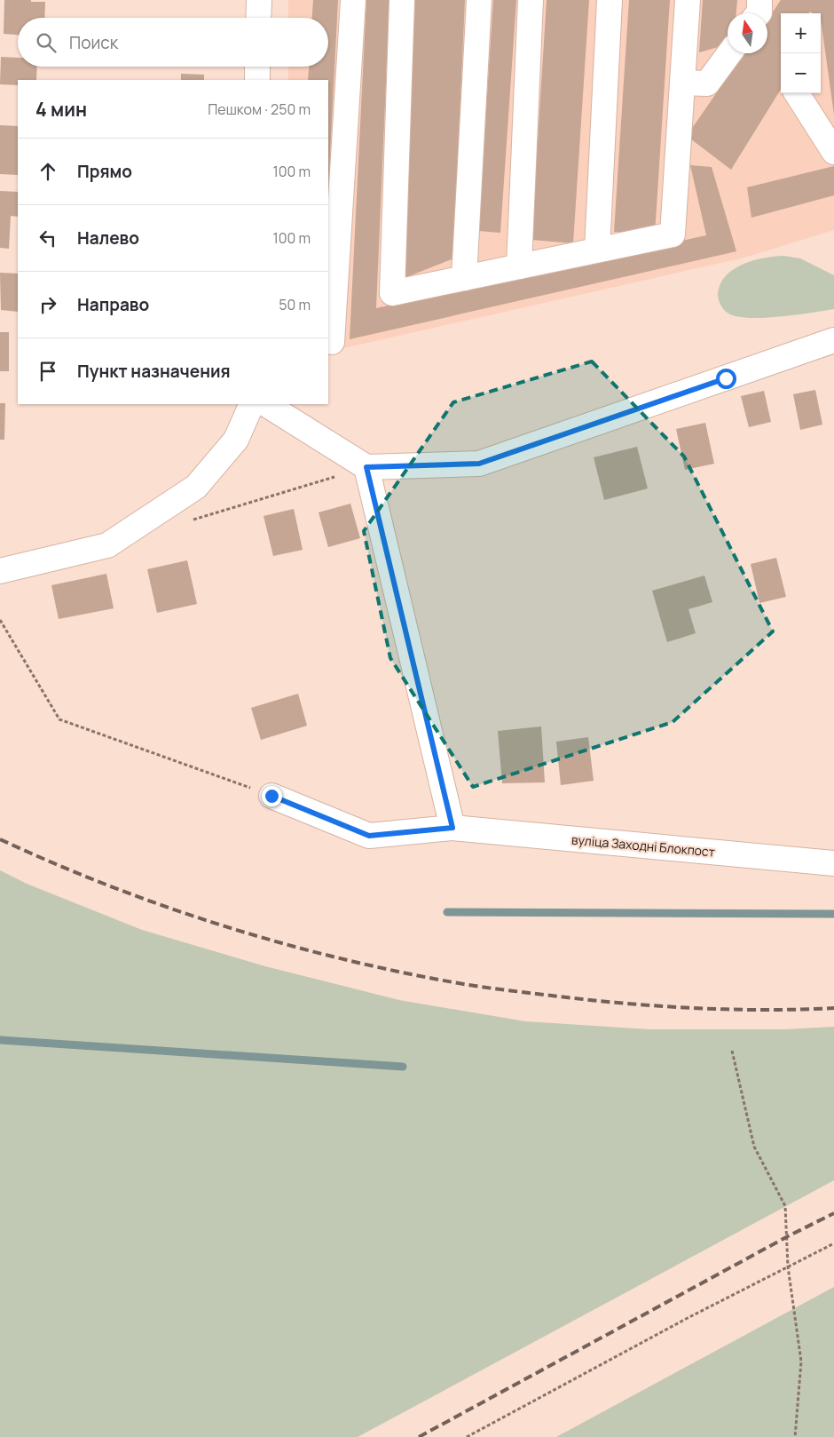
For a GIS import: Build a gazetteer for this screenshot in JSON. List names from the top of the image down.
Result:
{
  "streets": {
    "street": ["вуліца Заходні Блокпост"]
  },
  "north": "top",
  "page": {
    "map_buttons": ["+", "−"],
    "search": "Поиск",
    "heading": ["4 мин", "Пешком · 250 m"],
    "list": [
      ["Прямо", "100 m"],
      ["Налево", "100 m"],
      ["Направо", "50 m"],
      "Пункт назначения"
    ]
  }
}
